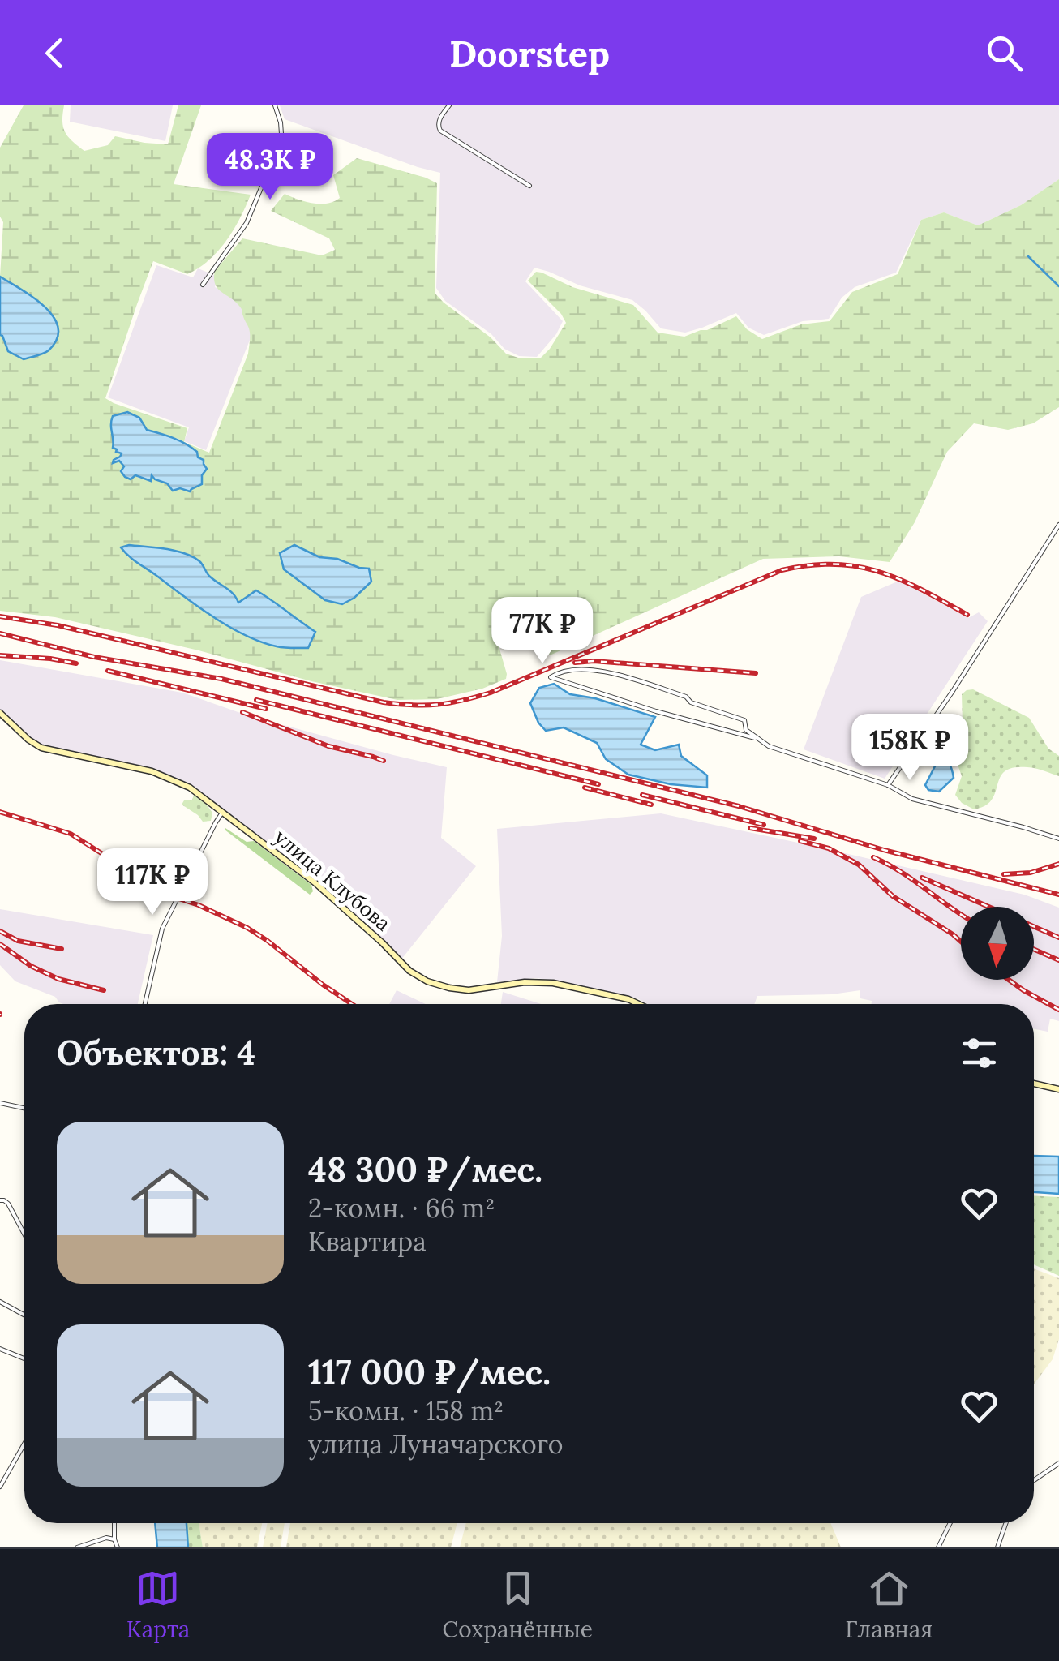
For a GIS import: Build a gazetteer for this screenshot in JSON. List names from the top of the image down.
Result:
{
  "streets": {
    "main road": ["улица Клубова"]
  },
  "north": "bottom",
  "page": {
    "header": "Doorstep",
    "price": [
      "48.3K ₽",
      "77K ₽",
      "158K ₽",
      "117K ₽"
    ],
    "heading": "Объектов: 4",
    "list": [
      {
        "name": "48 300 ₽/мес.",
        "note": "2-комн. · 66 m² · Квартира"
      },
      {
        "name": "117 000 ₽/мес.",
        "note": "5-комн. · 158 m² · улица Луначарского"
      }
    ],
    "tabs": ["Карта", "Сохранённые", "Главная"]
  }
}
